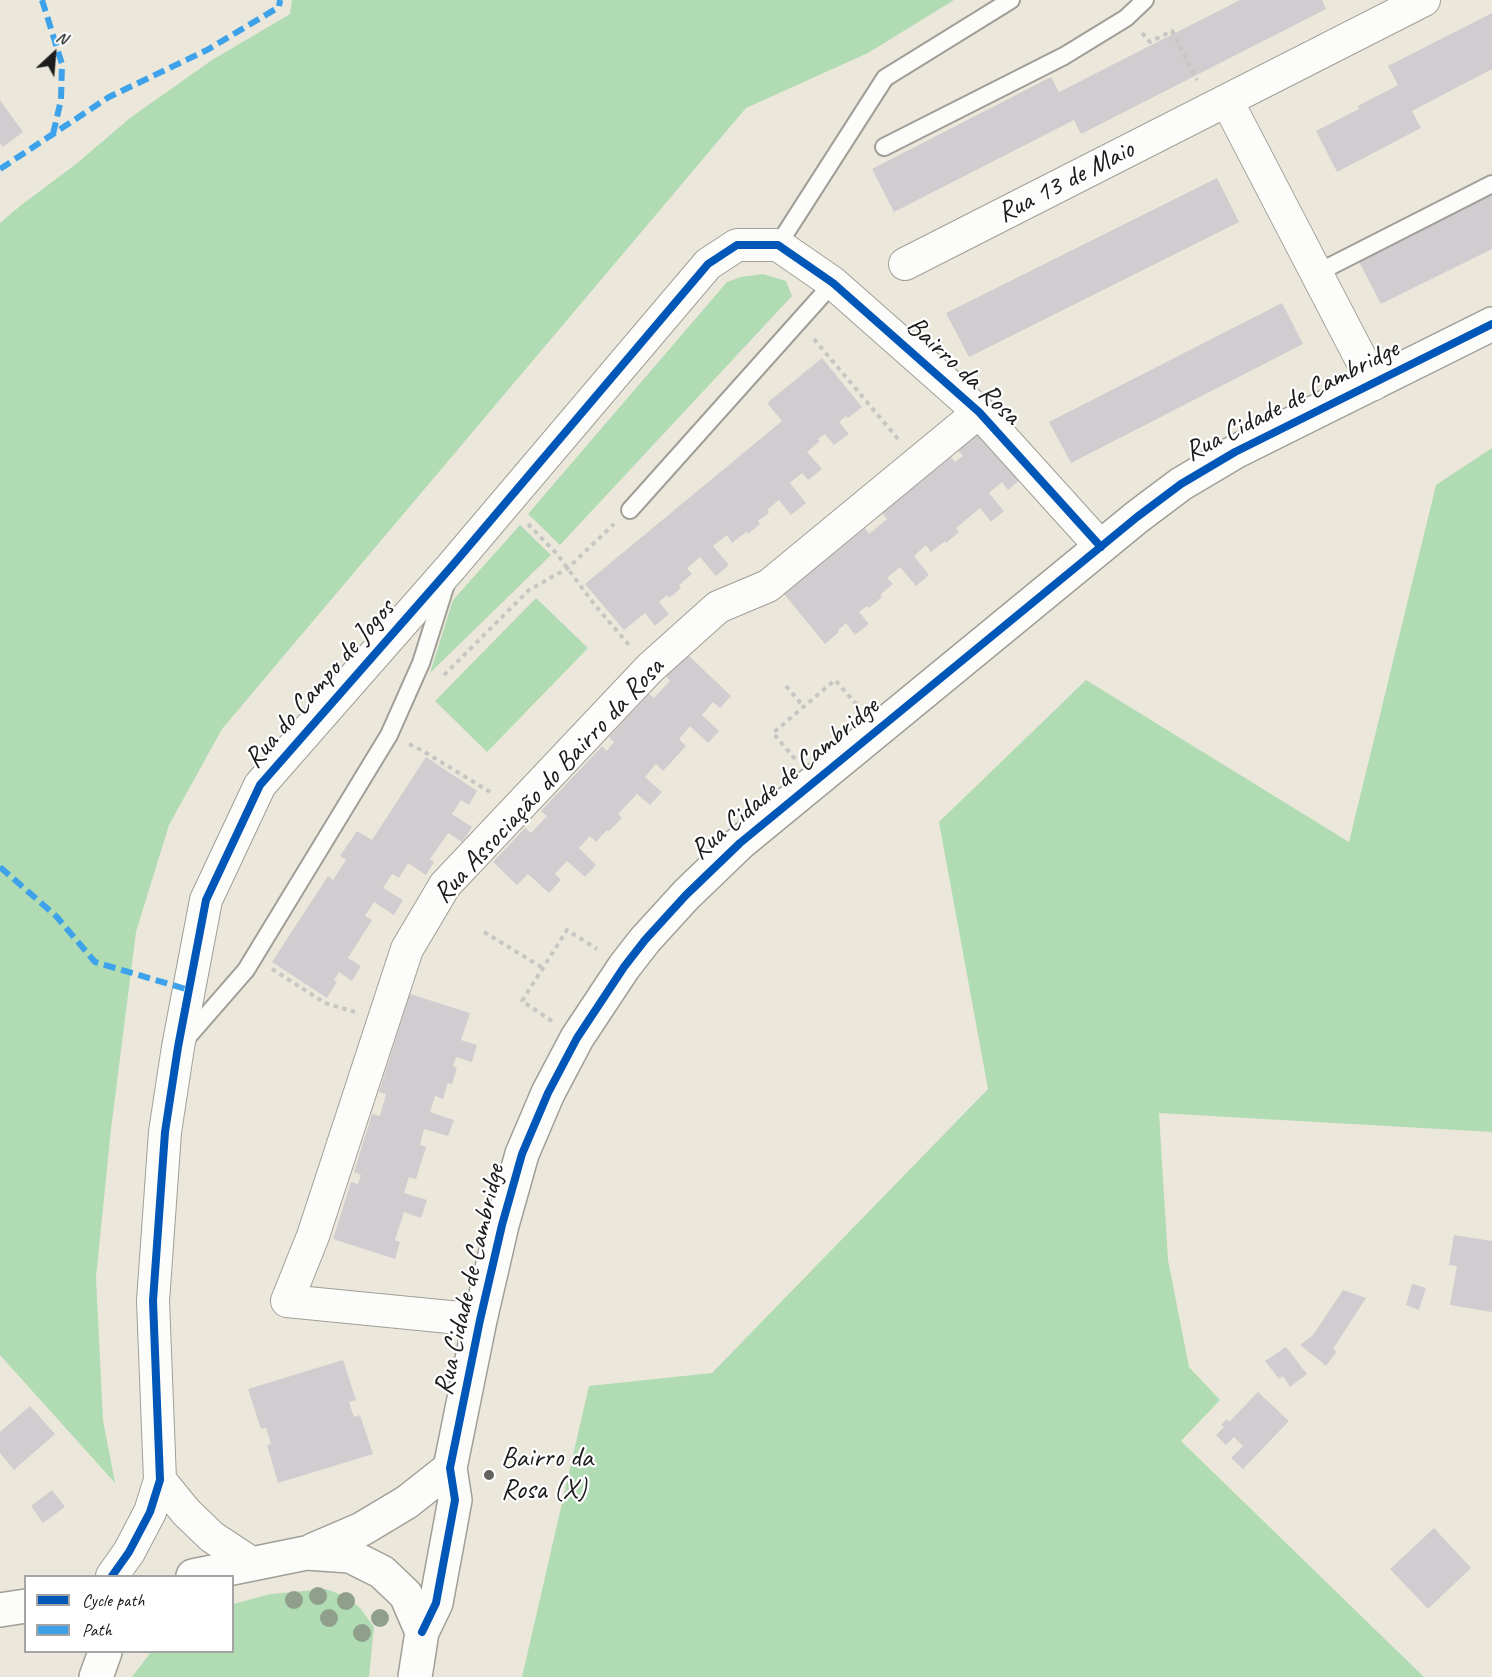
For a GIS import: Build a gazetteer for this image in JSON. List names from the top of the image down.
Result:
{
  "streets": {
    "street": [
      "Rua 13 de Maio",
      "Bairro da Rosa",
      "Rua Cidade de Cambridge",
      "Rua do Campo de Jogos",
      "Rua Associação do Bairro da Rosa"
    ]
  },
  "crossings": [
    ["Bairro da Rosa", "Rua Cidade de Cambridge"],
    ["Bairro da Rosa", "Rua do Campo de Jogos"],
    ["Bairro da Rosa", "Rua Associação do Bairro da Rosa"],
    ["Rua Cidade de Cambridge", "Rua Associação do Bairro da Rosa"]
  ],
  "places": ["Bairro da Rosa (X)"],
  "legend": ["Cycle path", "Path"],
  "north": "top right"
}
